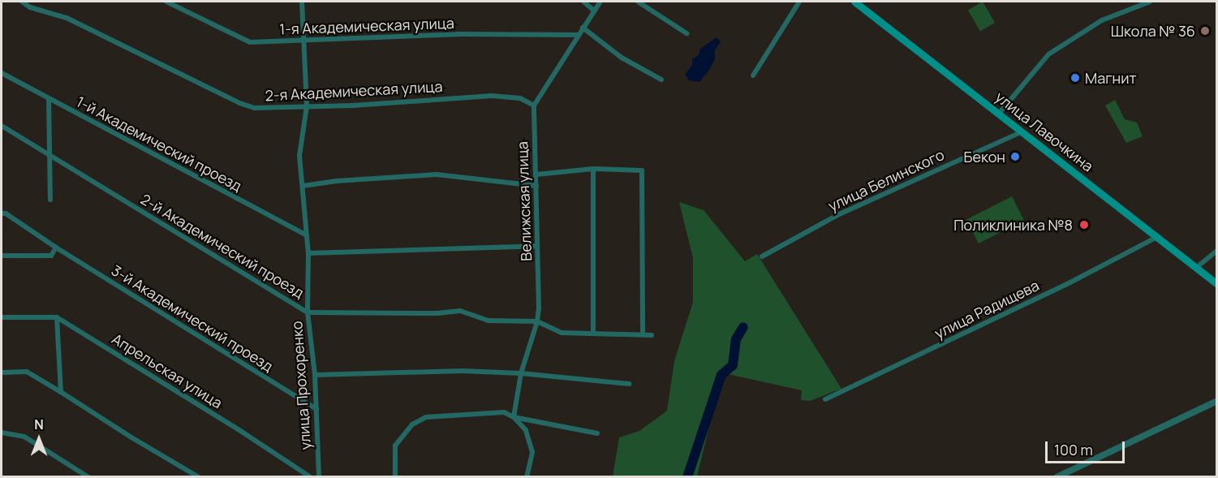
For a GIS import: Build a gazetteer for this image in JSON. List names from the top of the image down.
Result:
{
  "streets": {
    "main road": ["улица Лавочкина"],
    "street": [
      "1-я Академическая улица",
      "2-я Академическая улица",
      "1-й Академический проезд",
      "улица Белинского",
      "Велижская улица",
      "2-й Академический проезд",
      "улица Радищева",
      "3-й Академический проезд",
      "Апрельская улица",
      "улица Прохоренко"
    ]
  },
  "crossings": [
    ["1-я Академическая улица", "улица Прохоренко"],
    ["2-я Академическая улица", "Велижская улица"],
    ["2-я Академическая улица", "улица Прохоренко"],
    ["улица Лавочкина", "улица Белинского"],
    ["улица Лавочкина", "улица Радищева"],
    ["1-й Академический проезд", "улица Прохоренко"],
    ["Велижская улица", "2-й Академический проезд"],
    ["2-й Академический проезд", "улица Прохоренко"],
    ["3-й Академический проезд", "улица Прохоренко"]
  ],
  "places": [
    "Школа № 36",
    "Магнит",
    "Бекон",
    "Поликлиника №8"
  ],
  "scale_bar": "100 m",
  "north": "top"
}
